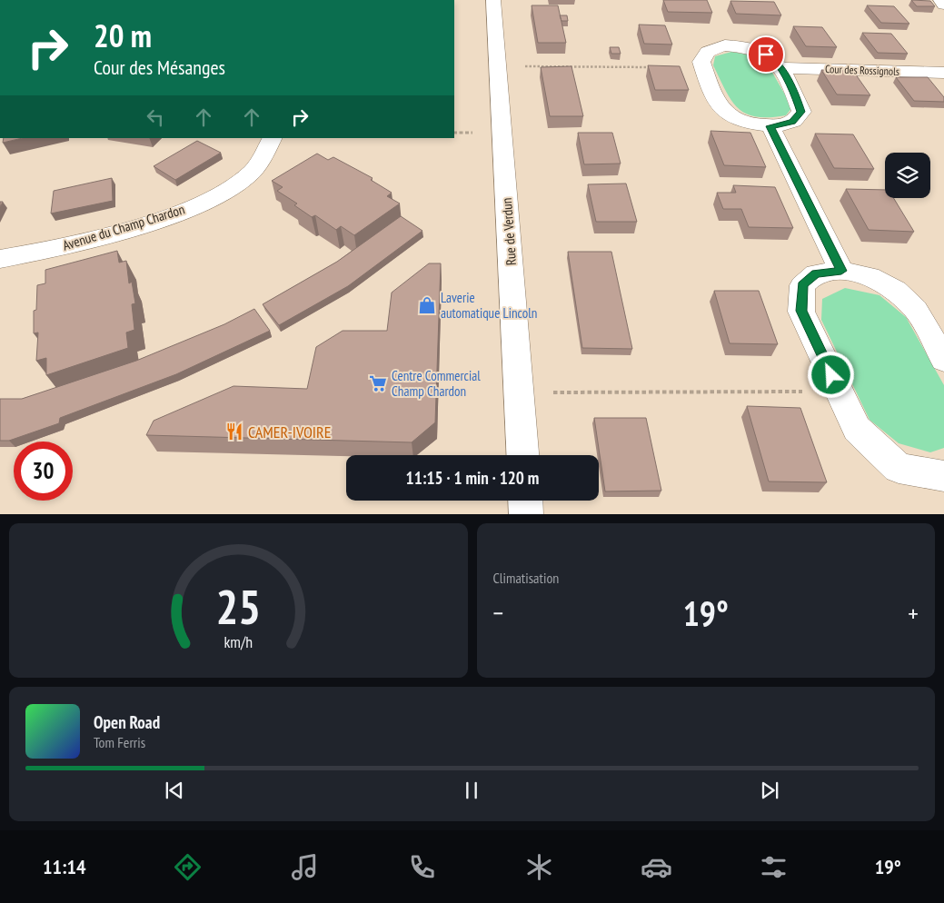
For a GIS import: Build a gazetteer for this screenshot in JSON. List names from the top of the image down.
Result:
{
  "streets": {
    "street": ["Cour des Rossignols", "Avenue du Champ Chardon", "Rue de Verdun"]
  },
  "places": {
    "shop": ["Laverie automatique Lincoln"],
    "supermarket": ["Centre Commercial Champ Chardon"],
    "restaurant": ["CAMER-IVOIRE"]
  },
  "page": {
    "turn": ["20 m", "Cour des Mésanges"],
    "limit": "30",
    "trip": "11:15 · 1 min · 120 m",
    "tile": "Climatisation",
    "heat": ["−", "19°", "+"],
    "song": ["Open Road", "Tom Ferris"],
    "tabs": ["11:14", "19°"],
    "gauge": ["25", "km/h"]
  }
}
